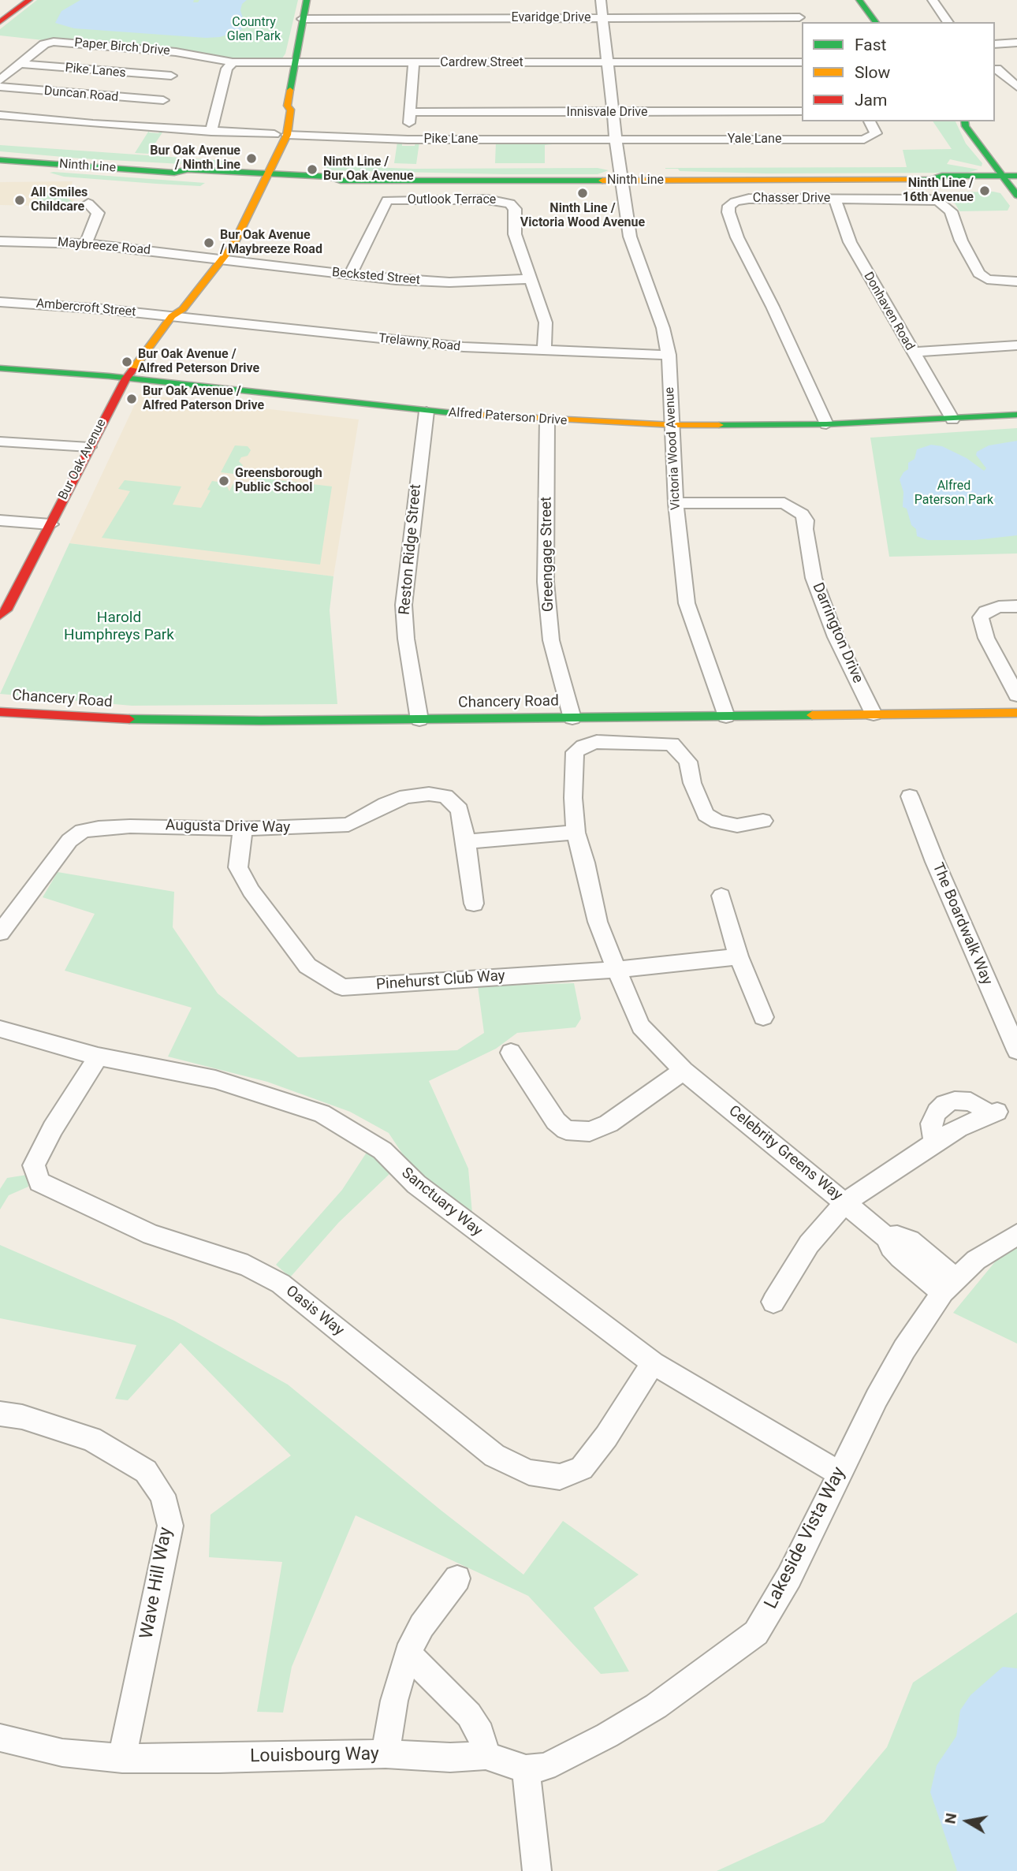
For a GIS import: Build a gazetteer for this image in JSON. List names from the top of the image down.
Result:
{
  "streets": {
    "street": [
      "Evaridge Drive",
      "Paper Birch Drive",
      "Cardrew Street",
      "Pike Lanes",
      "Duncan Road",
      "Innisvale Drive",
      "Pike Lane",
      "Yale Lane",
      "Ninth Line",
      "Chasser Drive",
      "Outlook Terrace",
      "Maybreeze Road",
      "Becksted Street",
      "Ambercroft Street",
      "Donhaven Road",
      "Trelawny Road",
      "Alfred Paterson Drive",
      "Victoria Wood Avenue",
      "Bur Oak Avenue",
      "Reston Ridge Street",
      "Greengage Street",
      "Darrington Drive",
      "Chancery Road",
      "Augusta Drive Way",
      "The Boardwalk Way",
      "Pinehurst Club Way",
      "Celebrity Greens Way",
      "Sanctuary Way",
      "Oasis Way",
      "Lakeside Vista Way",
      "Wave Hill Way",
      "Louisbourg Way"
    ]
  },
  "crossings": [
    ["Evaridge Drive", "Victoria Wood Avenue"],
    ["Evaridge Drive", "Bur Oak Avenue"],
    ["Paper Birch Drive", "Cardrew Street"],
    ["Paper Birch Drive", "Pike Lanes"],
    ["Cardrew Street", "Victoria Wood Avenue"],
    ["Cardrew Street", "Bur Oak Avenue"],
    ["Innisvale Drive", "Victoria Wood Avenue"],
    ["Pike Lane", "Yale Lane"],
    ["Pike Lane", "Victoria Wood Avenue"],
    ["Pike Lane", "Bur Oak Avenue"],
    ["Yale Lane", "Victoria Wood Avenue"],
    ["Ninth Line", "Victoria Wood Avenue"],
    ["Ninth Line", "Bur Oak Avenue"],
    ["Chasser Drive", "Donhaven Road"],
    ["Chasser Drive", "Alfred Paterson Drive"],
    ["Outlook Terrace", "Becksted Street"],
    ["Outlook Terrace", "Trelawny Road"],
    ["Maybreeze Road", "Bur Oak Avenue"],
    ["Becksted Street", "Bur Oak Avenue"],
    ["Ambercroft Street", "Trelawny Road"],
    ["Ambercroft Street", "Bur Oak Avenue"],
    ["Donhaven Road", "Alfred Paterson Drive"],
    ["Trelawny Road", "Victoria Wood Avenue"],
    ["Trelawny Road", "Bur Oak Avenue"],
    ["Alfred Paterson Drive", "Victoria Wood Avenue"],
    ["Alfred Paterson Drive", "Bur Oak Avenue"],
    ["Alfred Paterson Drive", "Reston Ridge Street"],
    ["Alfred Paterson Drive", "Greengage Street"],
    ["Victoria Wood Avenue", "Darrington Drive"],
    ["Victoria Wood Avenue", "Chancery Road"],
    ["Reston Ridge Street", "Chancery Road"],
    ["Greengage Street", "Chancery Road"],
    ["Darrington Drive", "Chancery Road"],
    ["Augusta Drive Way", "Pinehurst Club Way"],
    ["Pinehurst Club Way", "Celebrity Greens Way"],
    ["Celebrity Greens Way", "Lakeside Vista Way"],
    ["Sanctuary Way", "Oasis Way"],
    ["Sanctuary Way", "Lakeside Vista Way"],
    ["Lakeside Vista Way", "Louisbourg Way"],
    ["Wave Hill Way", "Louisbourg Way"]
  ],
  "parks": ["Country Glen Park", "Alfred Paterson Park", "Harold Humphreys Park"],
  "places": [
    "Bur Oak Avenue / Ninth Line",
    "Ninth Line / Bur Oak Avenue",
    "Ninth Line / 16th Avenue",
    "Ninth Line / Victoria Wood Avenue",
    "All Smiles Childcare",
    "Bur Oak Avenue / Maybreeze Road",
    "Bur Oak Avenue / Alfred Peterson Drive",
    "Bur Oak Avenue / Alfred Paterson Drive",
    "Greensborough Public School"
  ],
  "legend": ["Fast", "Slow", "Jam"],
  "north": "left"
}
